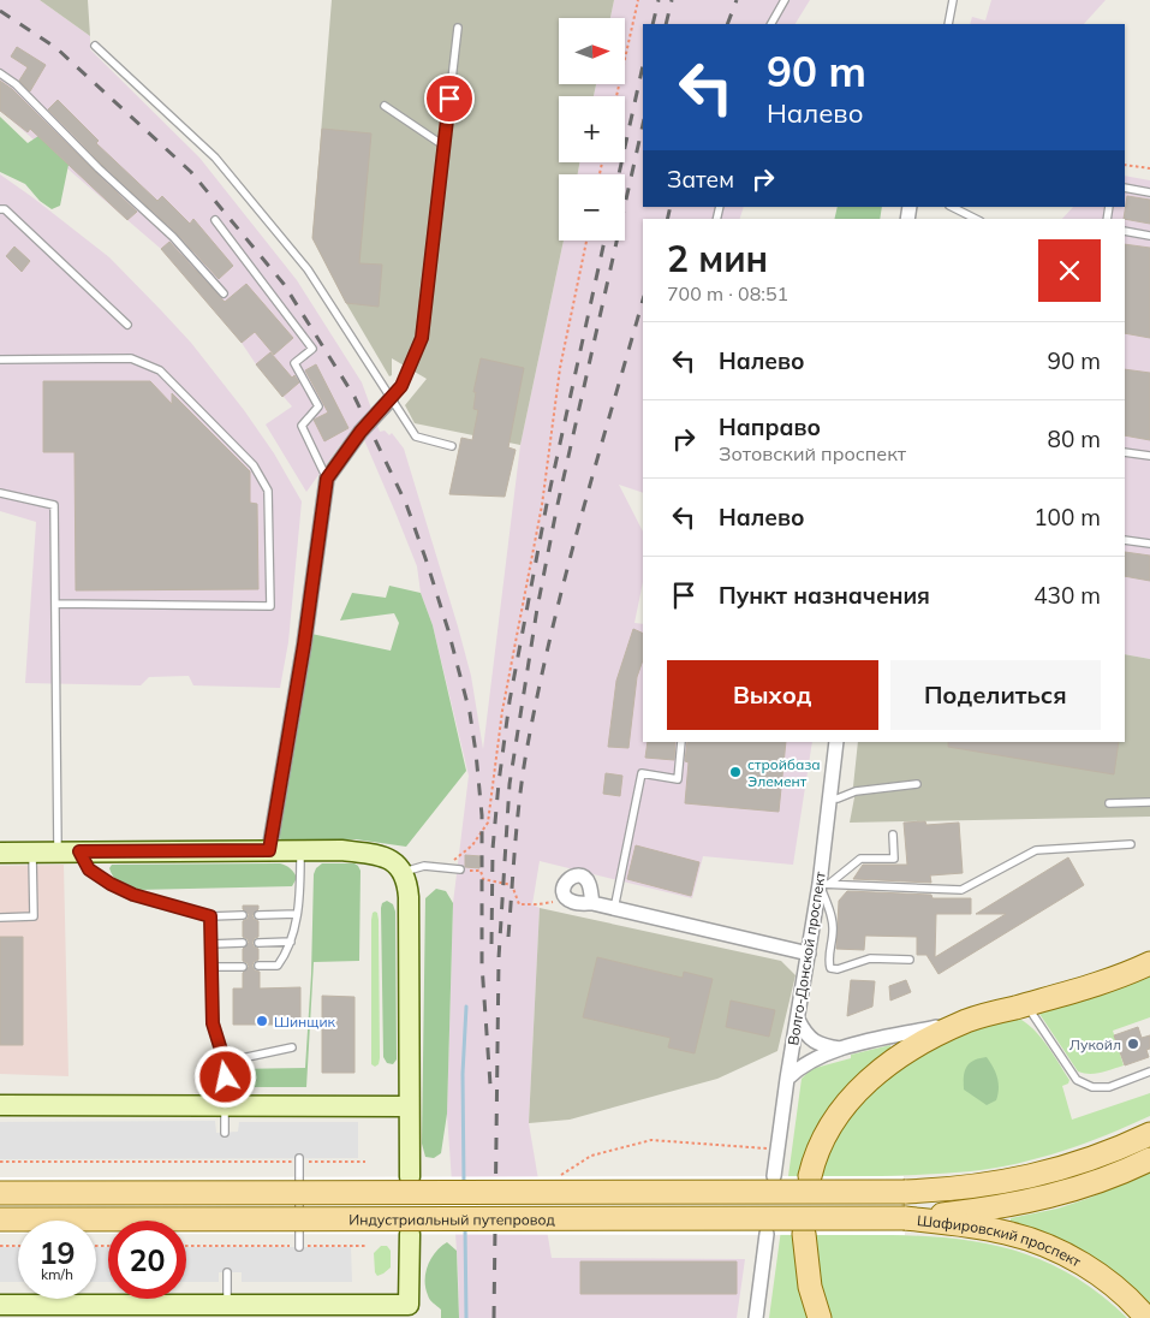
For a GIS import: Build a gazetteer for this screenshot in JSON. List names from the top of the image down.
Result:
{
  "streets": {
    "main road": ["Индустриальный путепровод", "Шафировский проспект"],
    "street": ["Волго-Донской проспект"]
  },
  "crossings": [
    ["Индустриальный путепровод", "Шафировский проспект"]
  ],
  "places": ["стройбаза Элемент", "Шинщик", "Лукойл"],
  "north": "right",
  "page": {
    "map_buttons": ["+", "−"],
    "turn": ["90 m", "Налево"],
    "then": "Затем",
    "heading": ["2 мин", "700 m · 08:51"],
    "list": [
      {
        "name": "Налево",
        "value": "90 m"
      },
      {
        "name": "Направо",
        "note": "Зотовский проспект",
        "value": "80 m"
      },
      {
        "name": "Налево",
        "value": "100 m"
      },
      {
        "name": "Пункт назначения",
        "value": "430 m"
      }
    ],
    "buttons": ["Выход", "Поделиться"],
    "speed": "19 km/h",
    "limit": "20"
  }
}
